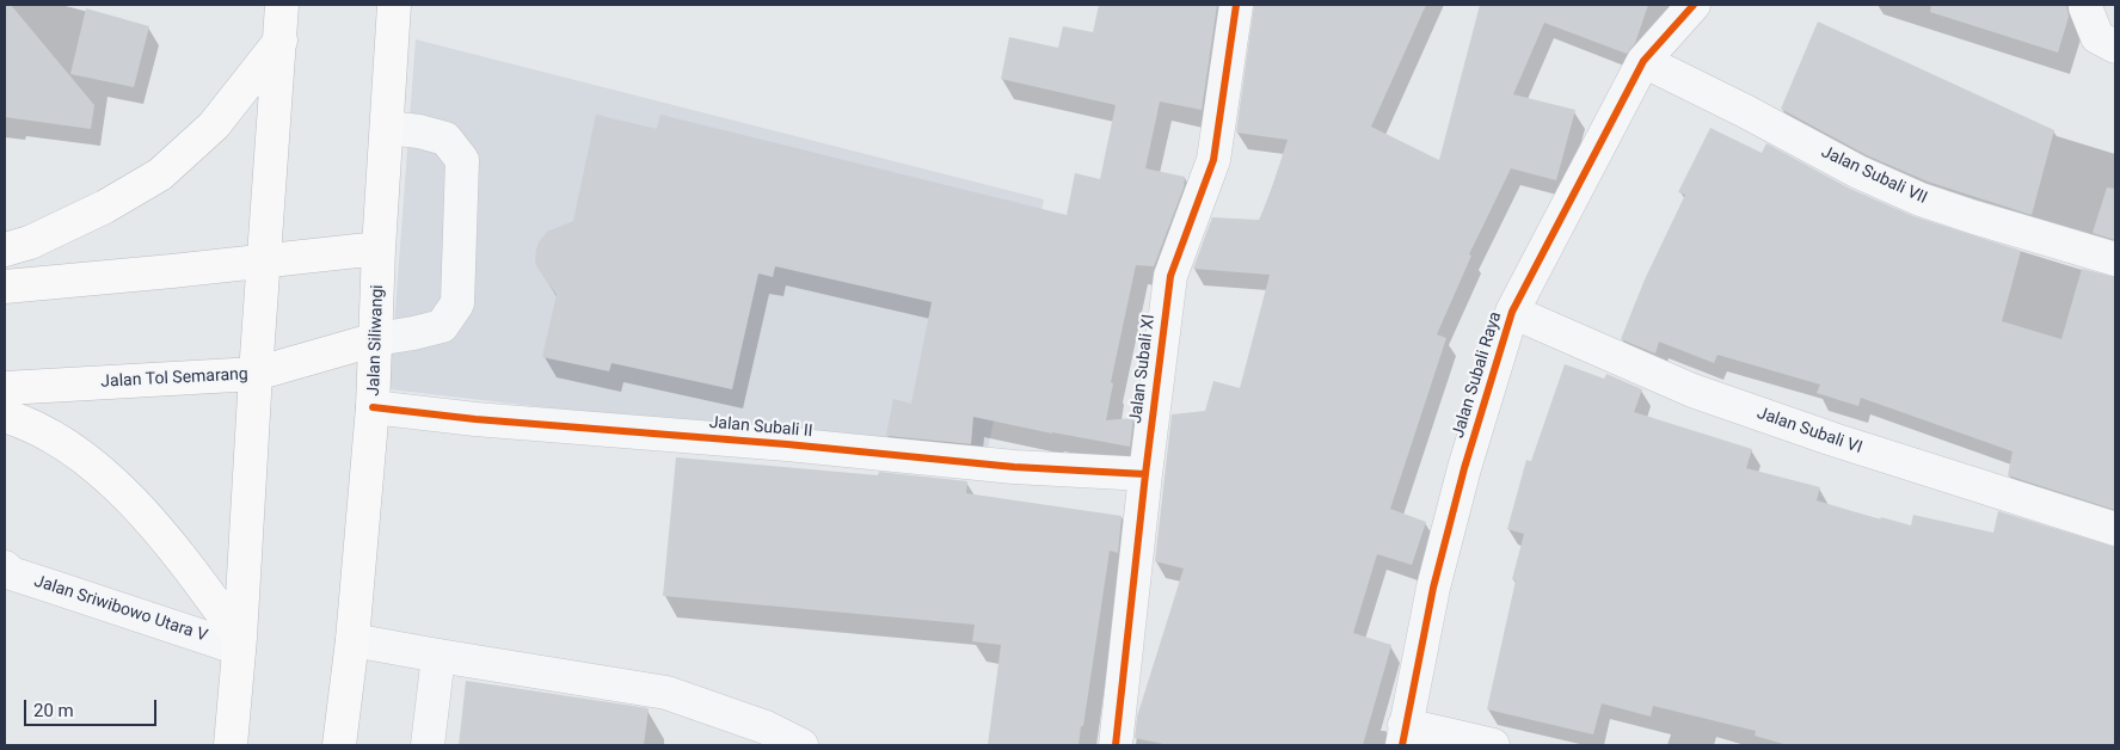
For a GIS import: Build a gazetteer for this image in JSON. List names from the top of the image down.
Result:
{
  "streets": {
    "highway": ["Jalan Siliwangi", "Jalan Tol Semarang"],
    "street": [
      "Jalan Subali VII",
      "Jalan Subali XI",
      "Jalan Subali Raya",
      "Jalan Subali II",
      "Jalan Subali VI",
      "Jalan Sriwibowo Utara V"
    ]
  },
  "crossings": [
    ["Jalan Subali VII", "Jalan Subali Raya"],
    ["Jalan Siliwangi", "Jalan Tol Semarang"],
    ["Jalan Siliwangi", "Jalan Subali II"],
    ["Jalan Subali XI", "Jalan Subali II"],
    ["Jalan Subali Raya", "Jalan Subali VI"]
  ],
  "scale_bar": "20 m"
}
